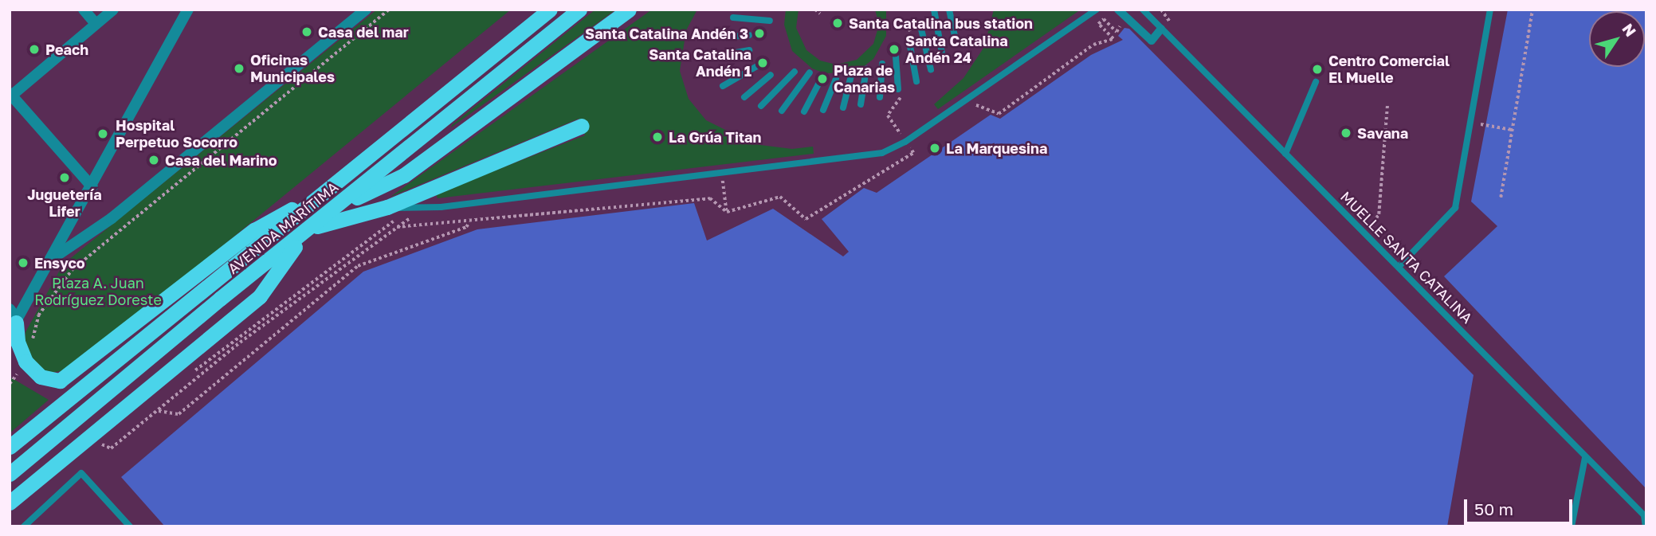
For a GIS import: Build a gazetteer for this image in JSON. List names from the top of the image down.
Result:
{
  "streets": {
    "highway": ["AVENIDA MARÍTIMA"],
    "lane": ["MUELLE SANTA CATALINA"]
  },
  "parks": ["Plaza A. Juan Rodríguez Doreste"],
  "places": [
    "Santa Catalina bus station",
    "Casa del mar",
    "Santa Catalina Andén 3",
    "Peach",
    "Santa Catalina Andén 24",
    "Santa Catalina Andén 1",
    "Oficinas Municipales",
    "Centro Comercial El Muelle",
    "Plaza de Canarias",
    "Savana",
    "Hospital Perpetuo Socorro",
    "La Grúa Titan",
    "La Marquesina",
    "Casa del Marino",
    "Juguetería Lifer",
    "Ensyco"
  ],
  "scale_bar": "50 m",
  "north": "top right"
}
